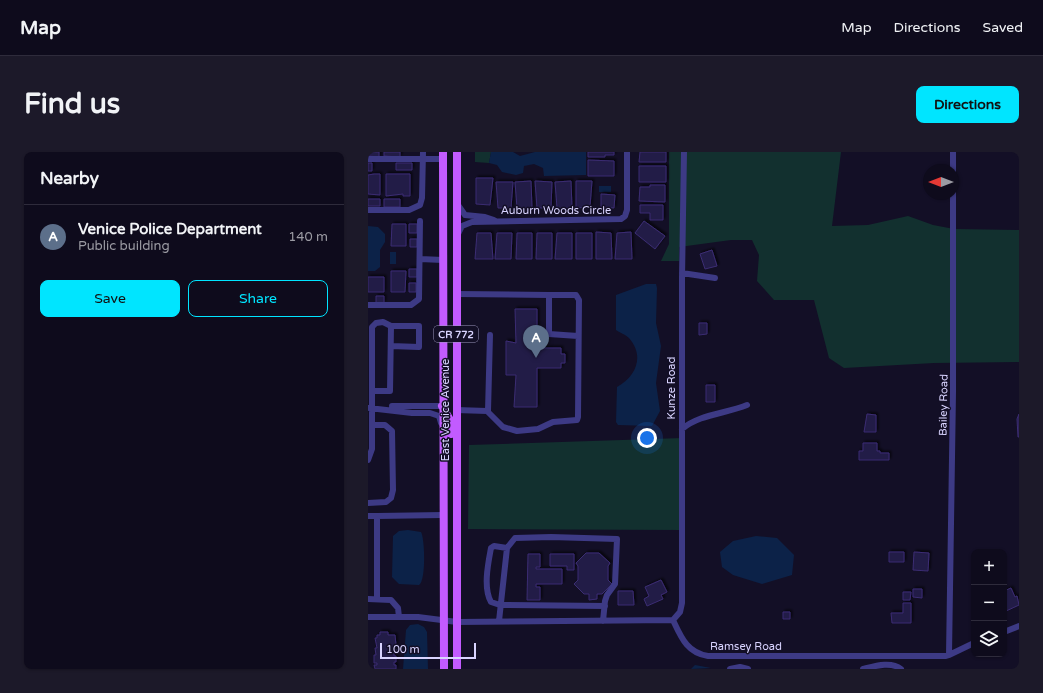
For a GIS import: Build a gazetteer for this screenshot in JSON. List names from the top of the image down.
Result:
{
  "streets": {
    "main road": ["CR 772", "East Venice Avenue"],
    "street": [
      "Auburn Woods Circle",
      "Kunze Road",
      "Bailey Road",
      "Ramsey Road"
    ]
  },
  "crossings": [
    ["Auburn Woods Circle", "East Venice Avenue"],
    ["Kunze Road", "Ramsey Road"],
    ["Bailey Road", "Ramsey Road"]
  ],
  "scale_bar": "100 m",
  "north": "left",
  "page": {
    "header": "Map",
    "nav": ["Map", "Directions", "Saved"],
    "buttons": [
      "Directions",
      ["Save", "Share"]
    ],
    "title": "Find us",
    "heading": "Nearby",
    "list": [
      {
        "mark": "A",
        "name": "Venice Police Department",
        "note": "Public building",
        "value": "140 m"
      }
    ],
    "pins": "A",
    "map_buttons": ["+", "−"],
    "scale": "100 m"
  }
}
